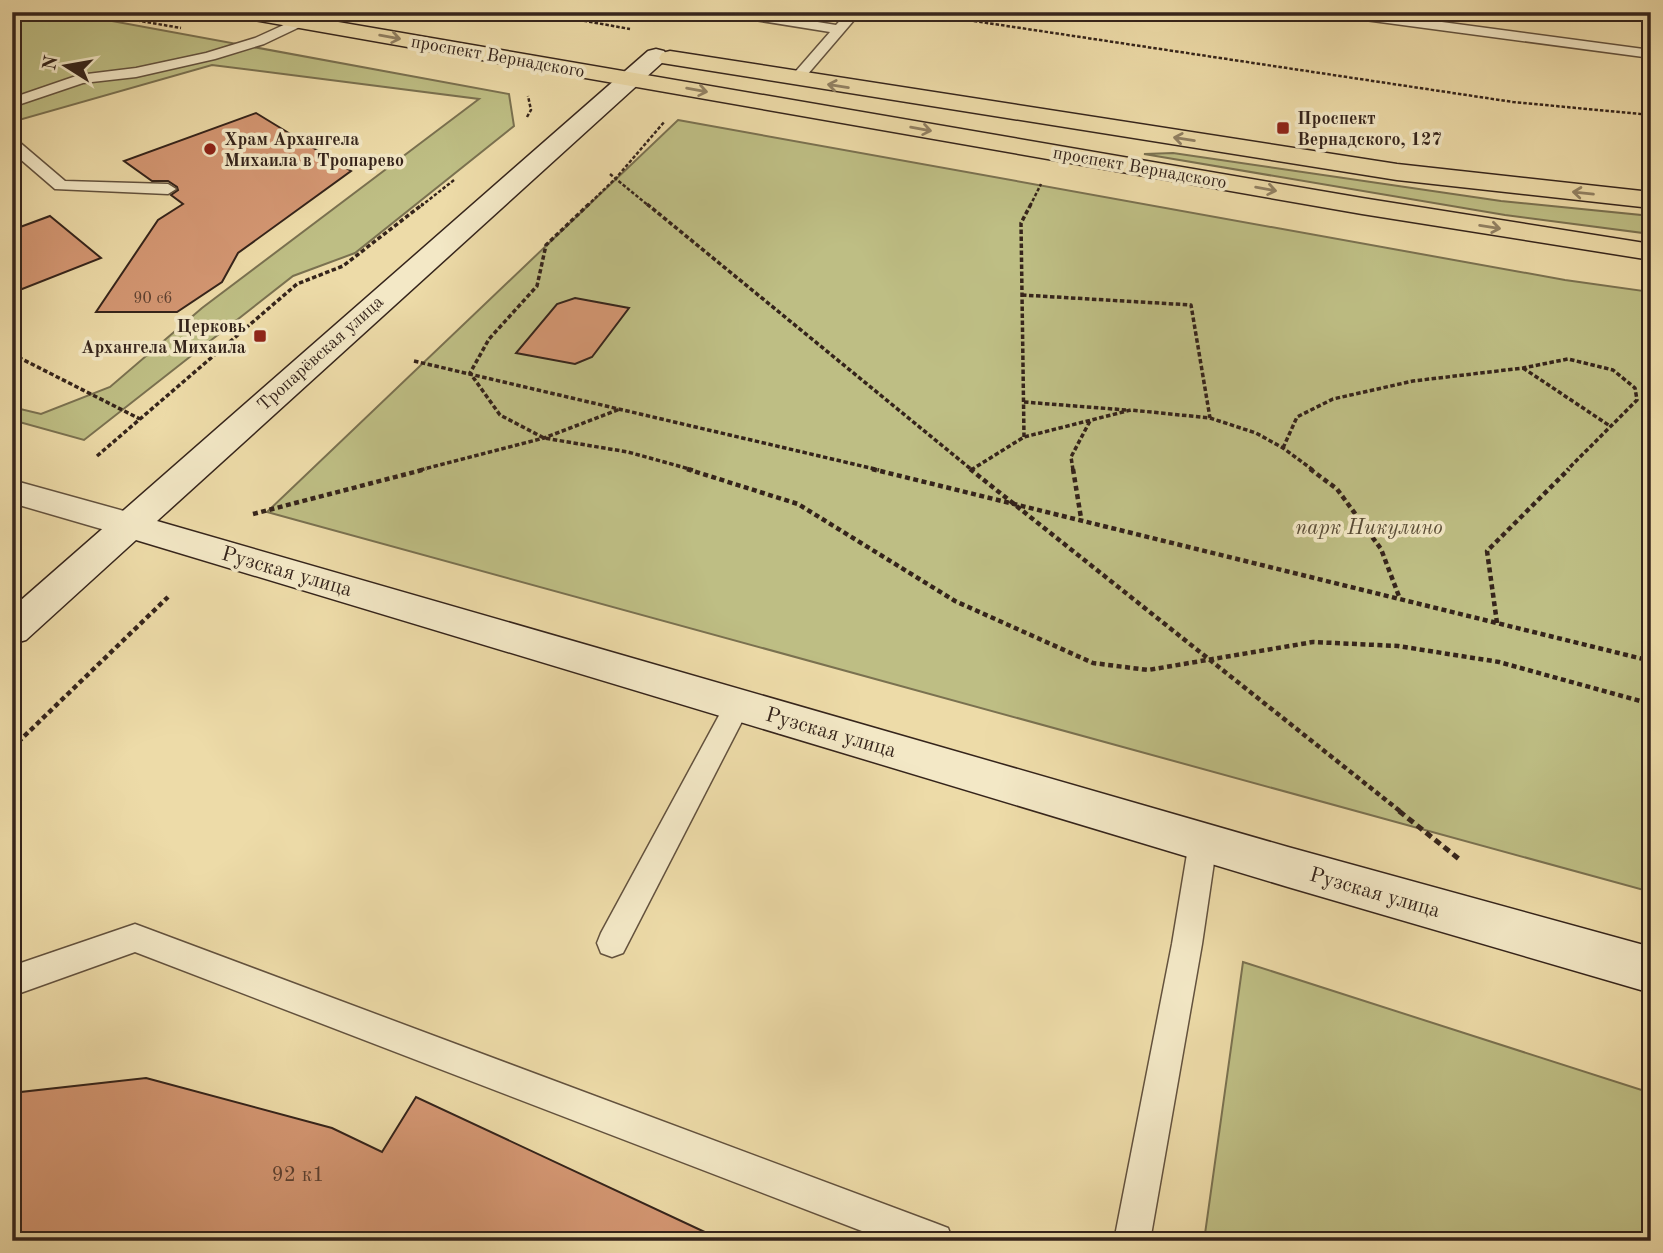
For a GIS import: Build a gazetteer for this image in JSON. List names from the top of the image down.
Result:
{
  "streets": {
    "main road": ["проспект Вернадского"],
    "street": ["Тропарёвская улица", "Рузская улица"]
  },
  "crossings": [
    ["проспект Вернадского", "Тропарёвская улица"],
    ["Тропарёвская улица", "Рузская улица"]
  ],
  "parks": ["парк Никулино"],
  "places": {
    "transit": ["Проспект Вернадского, 127", "Церковь Архангела Михаила"],
    "other": ["Храм Архангела Михаила в Тропарево"]
  },
  "house_numbers": ["90 с6", "92 к1"],
  "north": "left"
}
